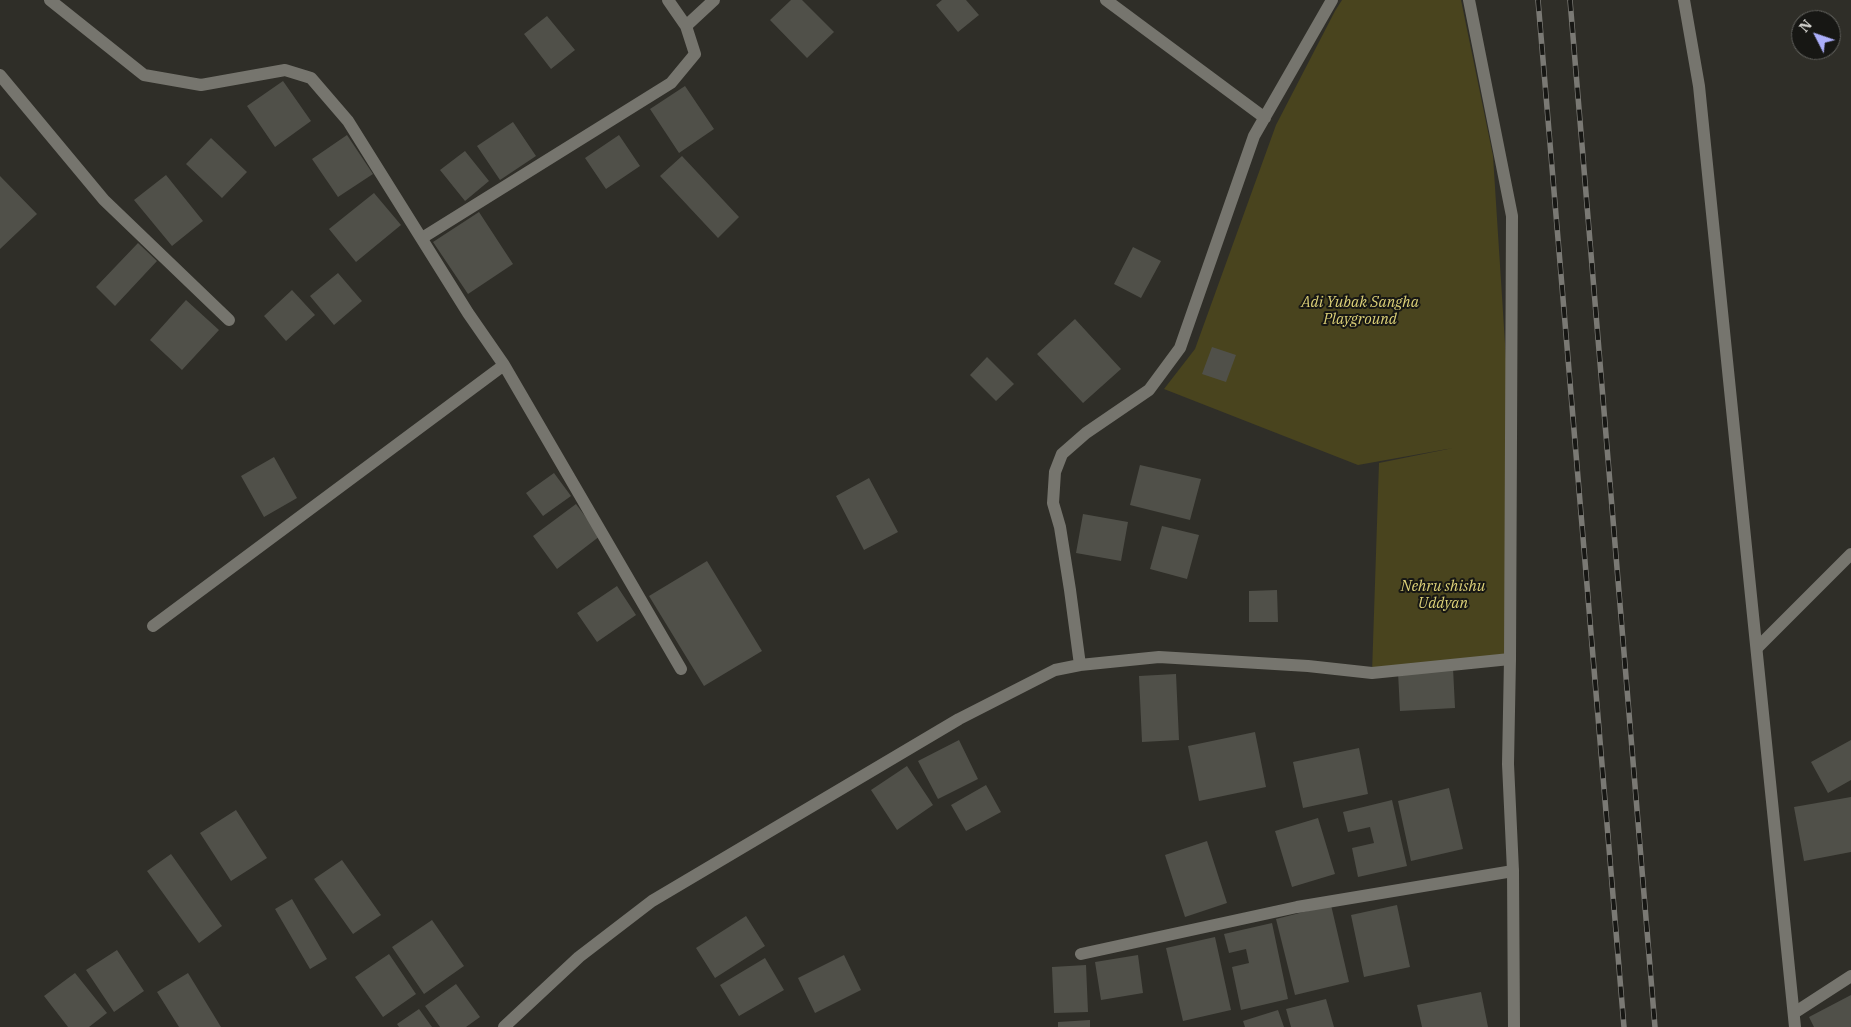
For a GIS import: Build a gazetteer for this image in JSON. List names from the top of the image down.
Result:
{
  "parks": ["Adi Yubak Sangha Playground", "Nehru shishu Uddyan"],
  "north": "top left"
}
